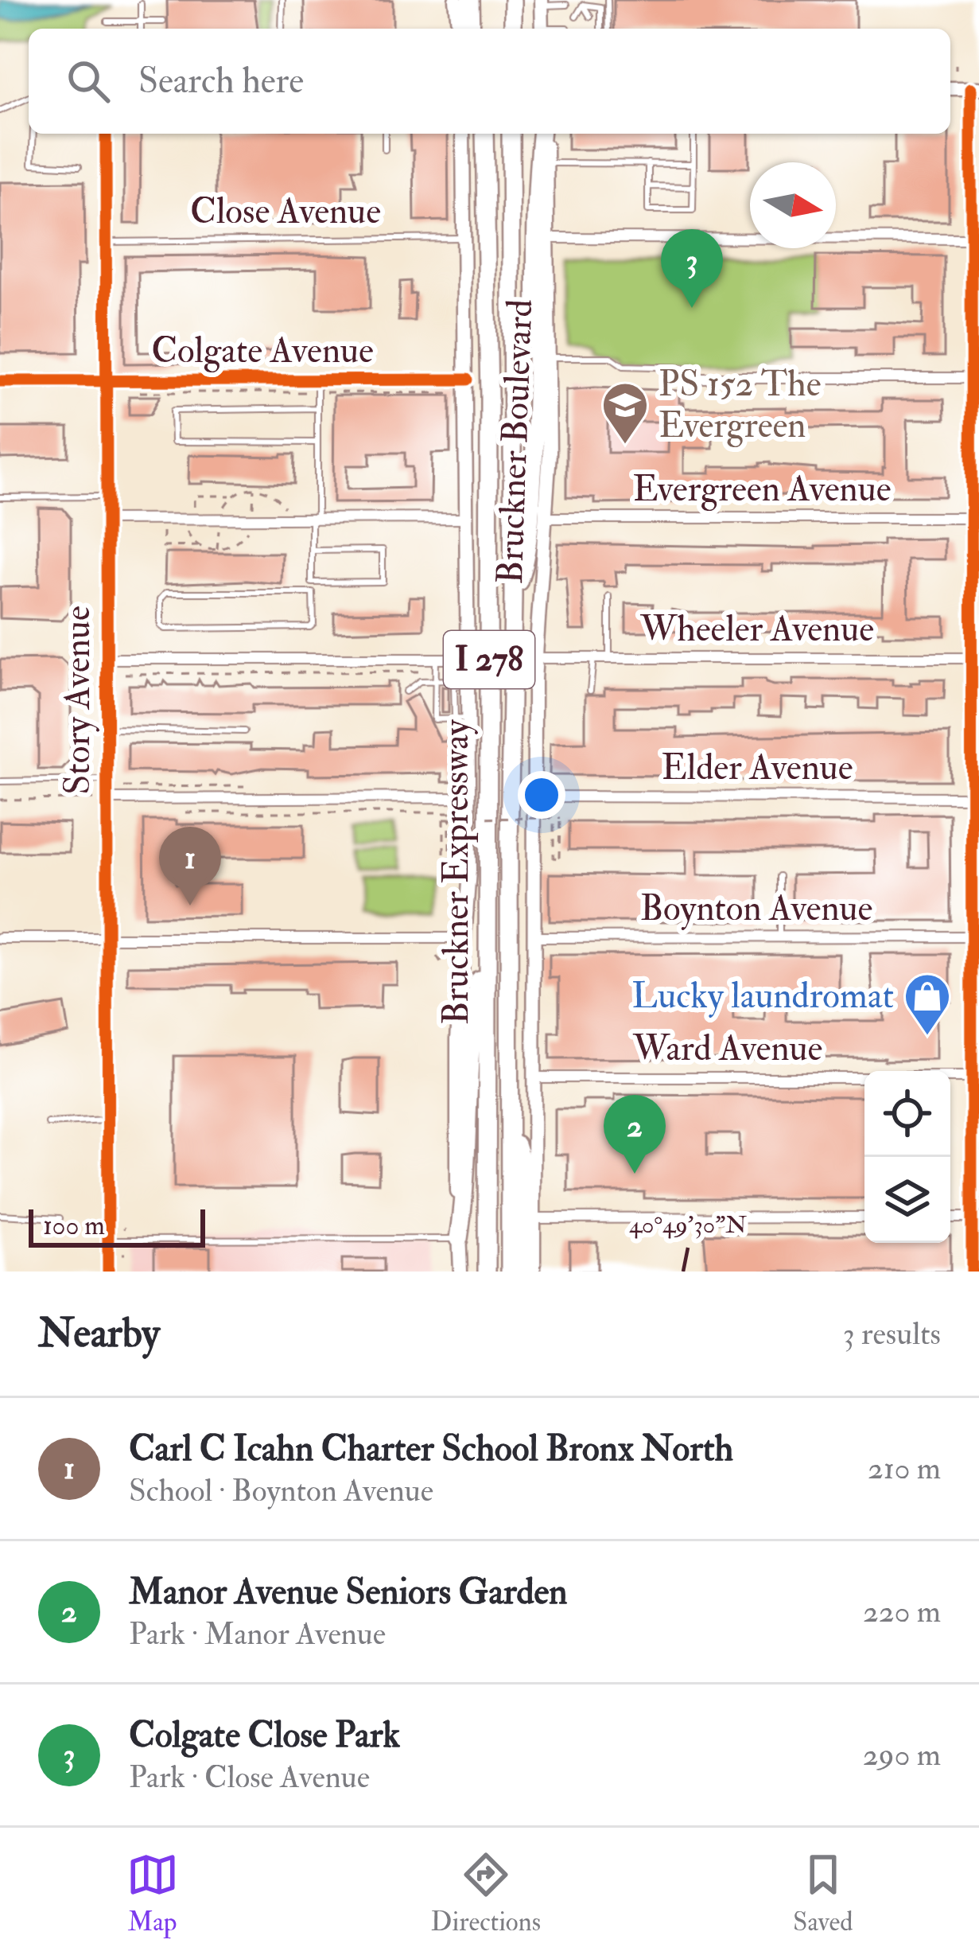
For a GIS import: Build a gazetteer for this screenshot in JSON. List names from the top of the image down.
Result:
{
  "streets": {
    "highway": ["I 278", "Bruckner Expressway"],
    "main road": ["Bruckner Boulevard"],
    "street": [
      "Colgate Avenue",
      "Evergreen Avenue",
      "Wheeler Avenue",
      "Story Avenue",
      "Elder Avenue",
      "Boynton Avenue",
      "Ward Avenue"
    ],
    "lane": ["Close Avenue"]
  },
  "crossings": [
    ["Close Avenue", "Bruckner Boulevard"],
    ["Close Avenue", "Story Avenue"],
    ["Colgate Avenue", "Bruckner Boulevard"],
    ["Colgate Avenue", "Story Avenue"],
    ["Bruckner Boulevard", "Evergreen Avenue"],
    ["Bruckner Boulevard", "Wheeler Avenue"],
    ["Bruckner Boulevard", "Elder Avenue"],
    ["Bruckner Boulevard", "Boynton Avenue"],
    ["Bruckner Boulevard", "Ward Avenue"]
  ],
  "places": {
    "school or university": ["PS 152 The Evergreen"],
    "shop": ["Lucky laundromat"]
  },
  "scale_bar": "100 m",
  "north": "right",
  "page": {
    "search": "Search here",
    "pins": ["3", "1", "2"],
    "scale": "100 m",
    "heading": ["Nearby", "3 results"],
    "list": [
      {
        "mark": "1",
        "name": "Carl C Icahn Charter School Bronx North",
        "note": "School · Boynton Avenue",
        "value": "210 m"
      },
      {
        "mark": "2",
        "name": "Manor Avenue Seniors Garden",
        "note": "Park · Manor Avenue",
        "value": "220 m"
      },
      {
        "mark": "3",
        "name": "Colgate Close Park",
        "note": "Park · Close Avenue",
        "value": "290 m"
      }
    ],
    "nav": ["Map", "Directions", "Saved"]
  },
  "coordinates": ["40°49'30\"N"]
}
